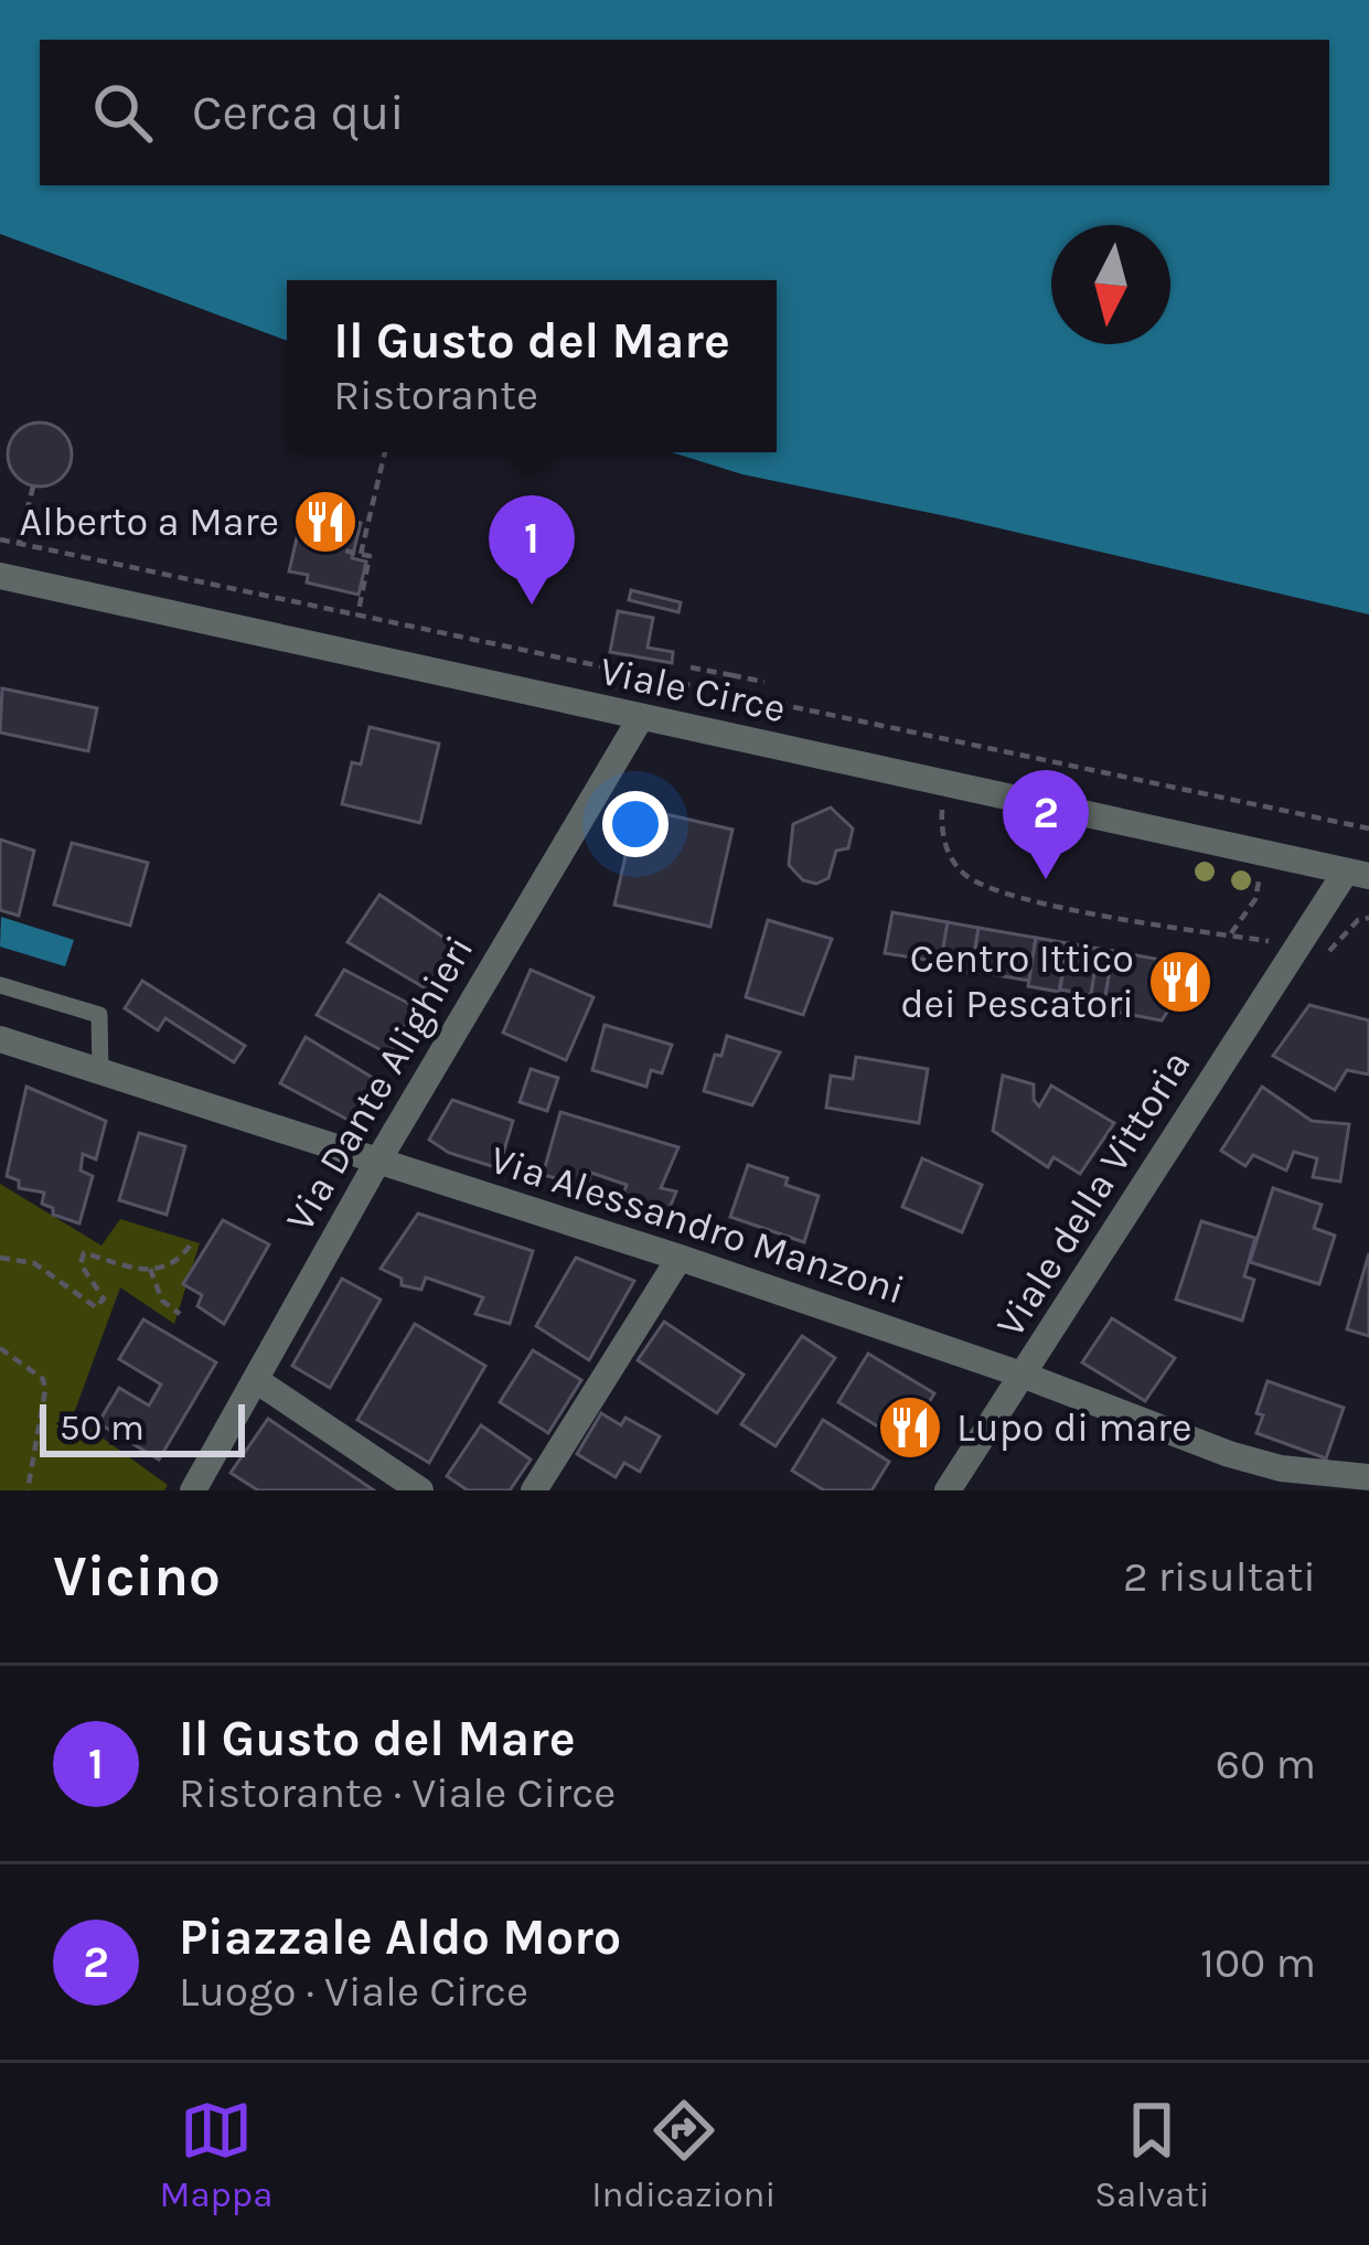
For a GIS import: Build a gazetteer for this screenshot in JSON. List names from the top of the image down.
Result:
{
  "streets": {
    "street": [
      "Viale Circe",
      "Via Dante Alighieri",
      "Viale della Vittoria",
      "Via Alessandro Manzoni"
    ]
  },
  "crossings": [
    ["Viale Circe", "Via Dante Alighieri"],
    ["Viale Circe", "Viale della Vittoria"],
    ["Via Dante Alighieri", "Via Alessandro Manzoni"],
    ["Viale della Vittoria", "Via Alessandro Manzoni"]
  ],
  "places": {
    "restaurant": ["Alberto a Mare", "Centro Ittico dei Pescatori", "Lupo di mare"]
  },
  "scale_bar": "50 m",
  "north": "bottom",
  "page": {
    "search": "Cerca qui",
    "popup": ["Il Gusto del Mare", "Ristorante"],
    "pins": ["1", "2"],
    "scale": "50 m",
    "heading": ["Vicino", "2 risultati"],
    "list": [
      {
        "mark": "1",
        "name": "Il Gusto del Mare",
        "note": "Ristorante · Viale Circe",
        "value": "60 m"
      },
      {
        "mark": "2",
        "name": "Piazzale Aldo Moro",
        "note": "Luogo · Viale Circe",
        "value": "100 m"
      }
    ],
    "nav": ["Mappa", "Indicazioni", "Salvati"]
  }
}
